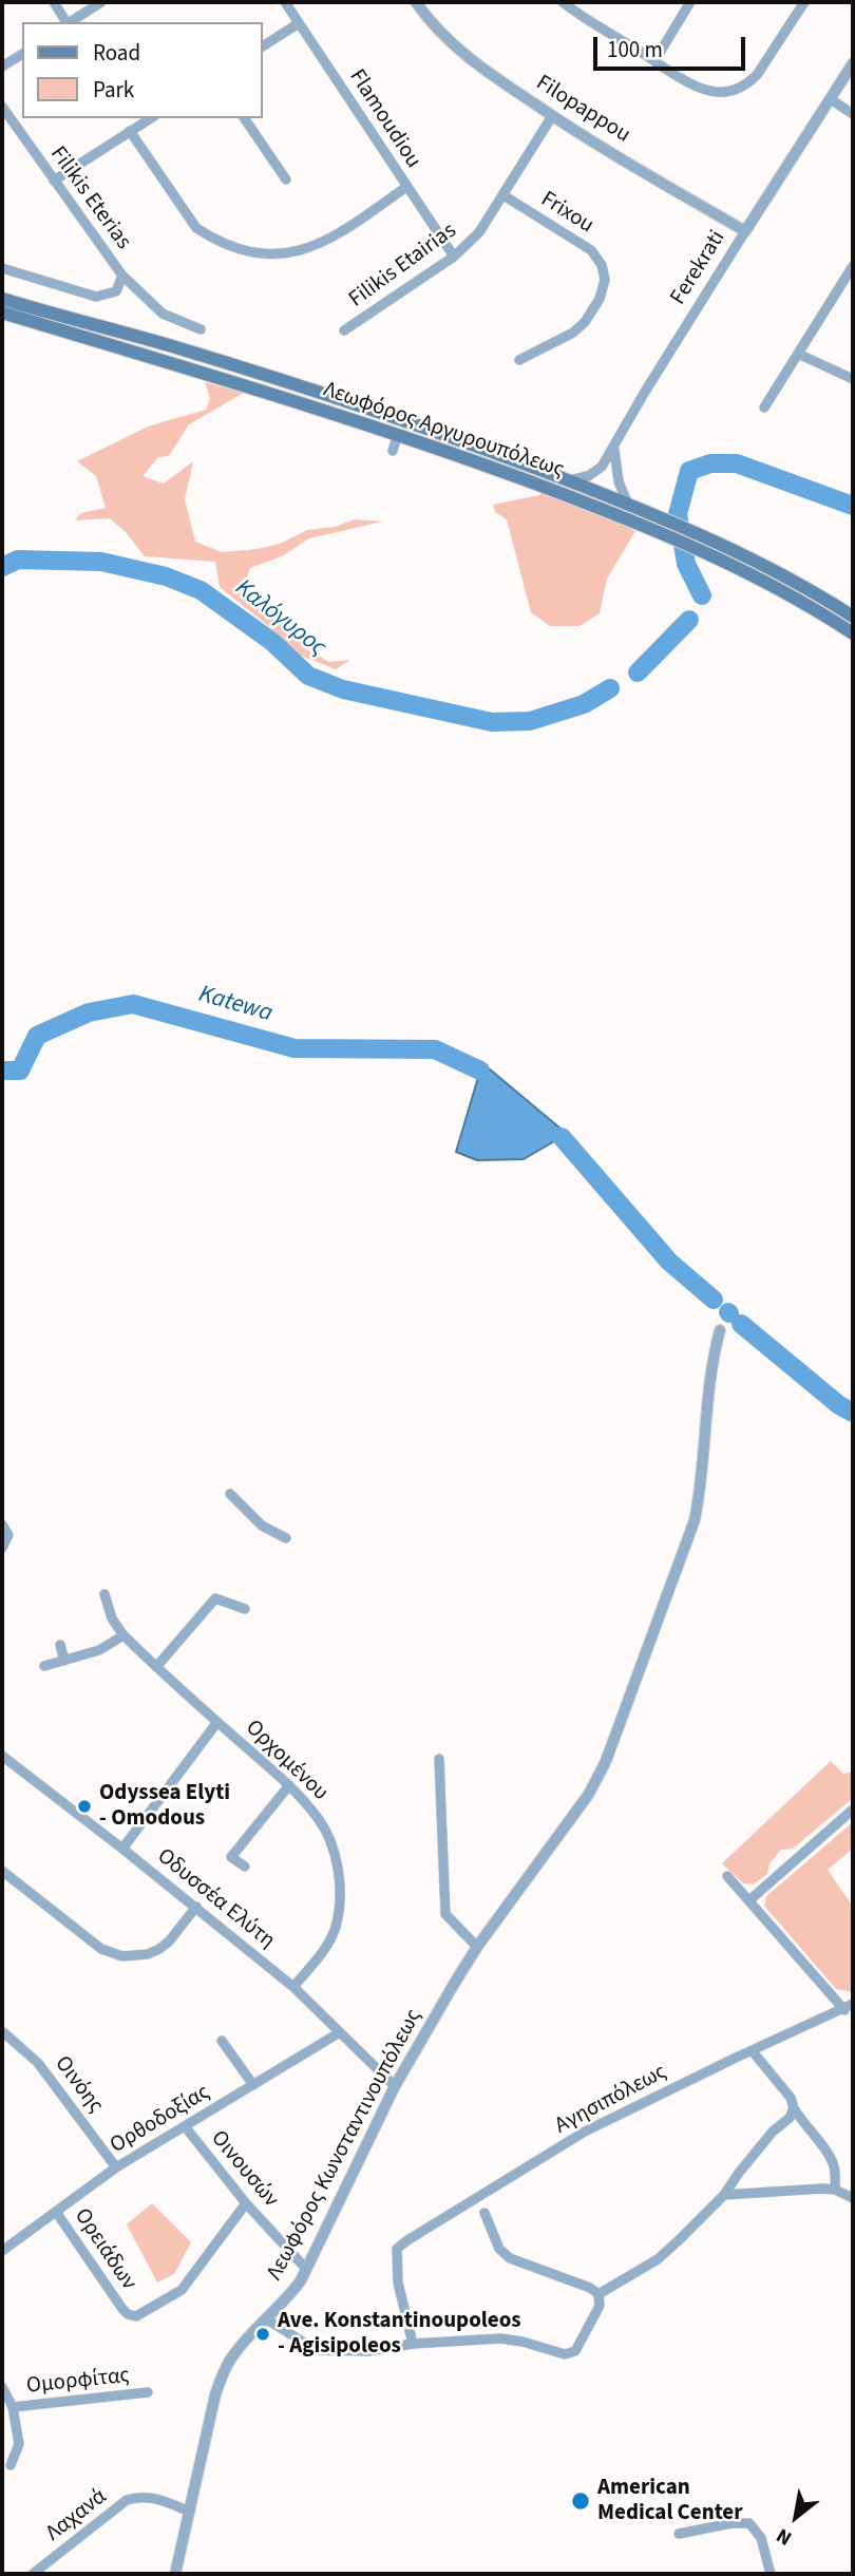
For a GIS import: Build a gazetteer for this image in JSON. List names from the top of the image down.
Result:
{
  "streets": {
    "main road": ["Λεωφόρος Αργυρουπόλεως"],
    "street": [
      "Filopappou",
      "Flamoudiou",
      "Filikis Eterias",
      "Frixou",
      "Filikis Etairias",
      "Ferekrati",
      "Ορχομένου",
      "Οδυσσέα Ελύτη",
      "Οινόης",
      "Αγησιπόλεως",
      "Ορθοδοξίας",
      "Λεωφόρος Κωνσταντινουπόλεως",
      "Οινουσών",
      "Ορειάδων",
      "Ομορφίτας",
      "Λαχανά"
    ]
  },
  "crossings": [
    ["Filopappou", "Filikis Etairias"],
    ["Filopappou", "Ferekrati"],
    ["Flamoudiou", "Filikis Etairias"],
    ["Frixou", "Filikis Etairias"],
    ["Ferekrati", "Λεωφόρος Αργυρουπόλεως"],
    ["Ορχομένου", "Οδυσσέα Ελύτη"],
    ["Οδυσσέα Ελύτη", "Ορθοδοξίας"],
    ["Οδυσσέα Ελύτη", "Λεωφόρος Κωνσταντινουπόλεως"],
    ["Οινόης", "Ορθοδοξίας"],
    ["Ορθοδοξίας", "Οινουσών"],
    ["Ορθοδοξίας", "Ορειάδων"],
    ["Λεωφόρος Κωνσταντινουπόλεως", "Οινουσών"],
    ["Λεωφόρος Κωνσταντινουπόλεως", "Λαχανά"],
    ["Οινουσών", "Ορειάδων"]
  ],
  "water": ["Καλόγυρος", "Katewa"],
  "places": ["Odyssea Elyti - Omodous", "Ave. Konstantinoupoleos - Agisipoleos", "American Medical Center"],
  "legend": ["Road", "Park"],
  "scale_bar": "100 m",
  "north": "bottom left"
}
